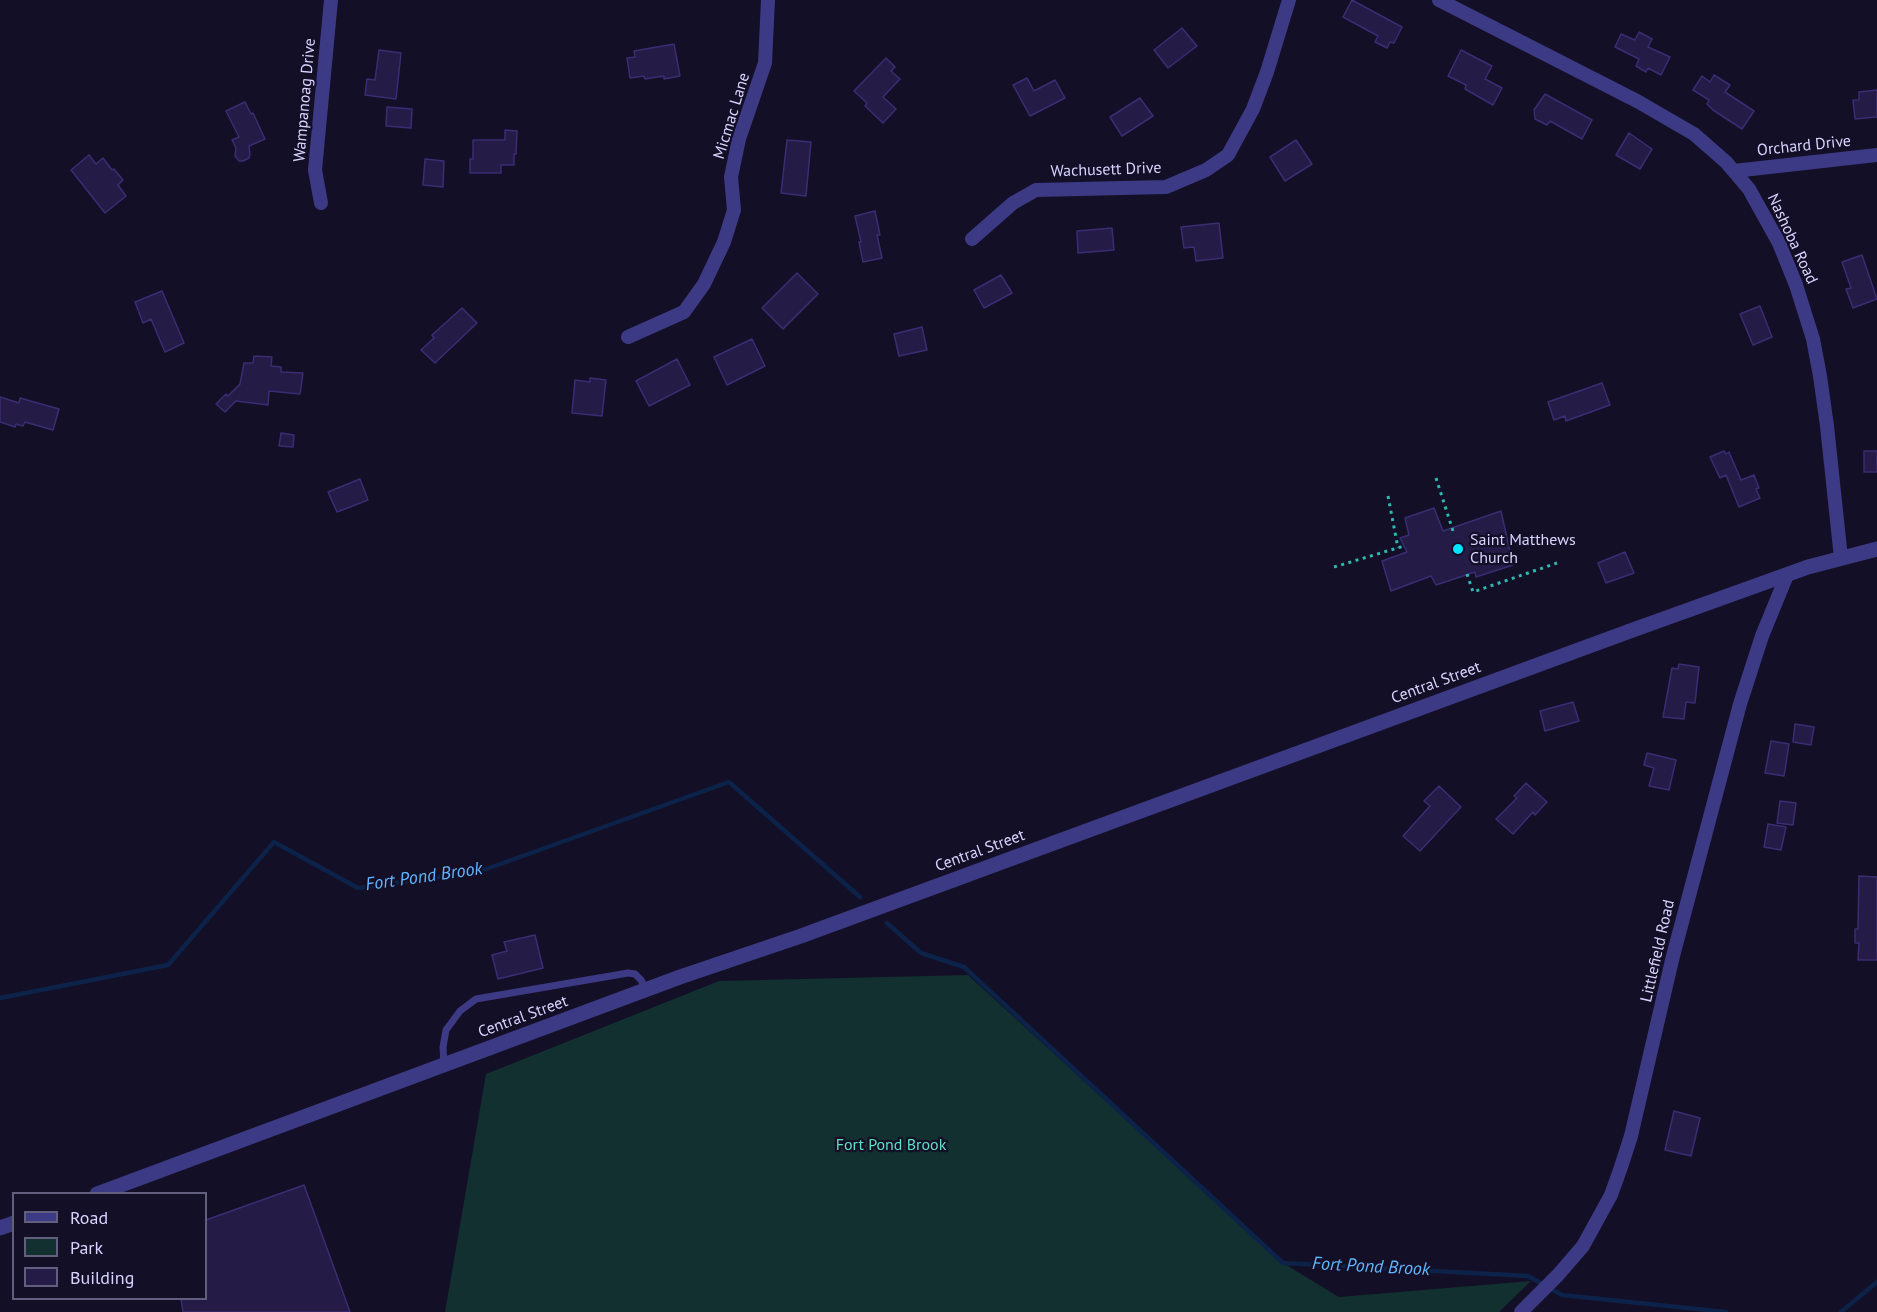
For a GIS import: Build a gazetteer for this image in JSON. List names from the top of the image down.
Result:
{
  "streets": {
    "street": [
      "Wampanoag Drive",
      "Micmac Lane",
      "Orchard Drive",
      "Wachusett Drive",
      "Nashoba Road",
      "Central Street",
      "Littlefield Road"
    ]
  },
  "crossings": [
    ["Orchard Drive", "Nashoba Road"],
    ["Nashoba Road", "Central Street"],
    ["Central Street", "Littlefield Road"]
  ],
  "water": ["Fort Pond Brook"],
  "parks": ["Fort Pond Brook"],
  "places": ["Saint Matthews Church"],
  "legend": ["Road", "Park", "Building"]
}
